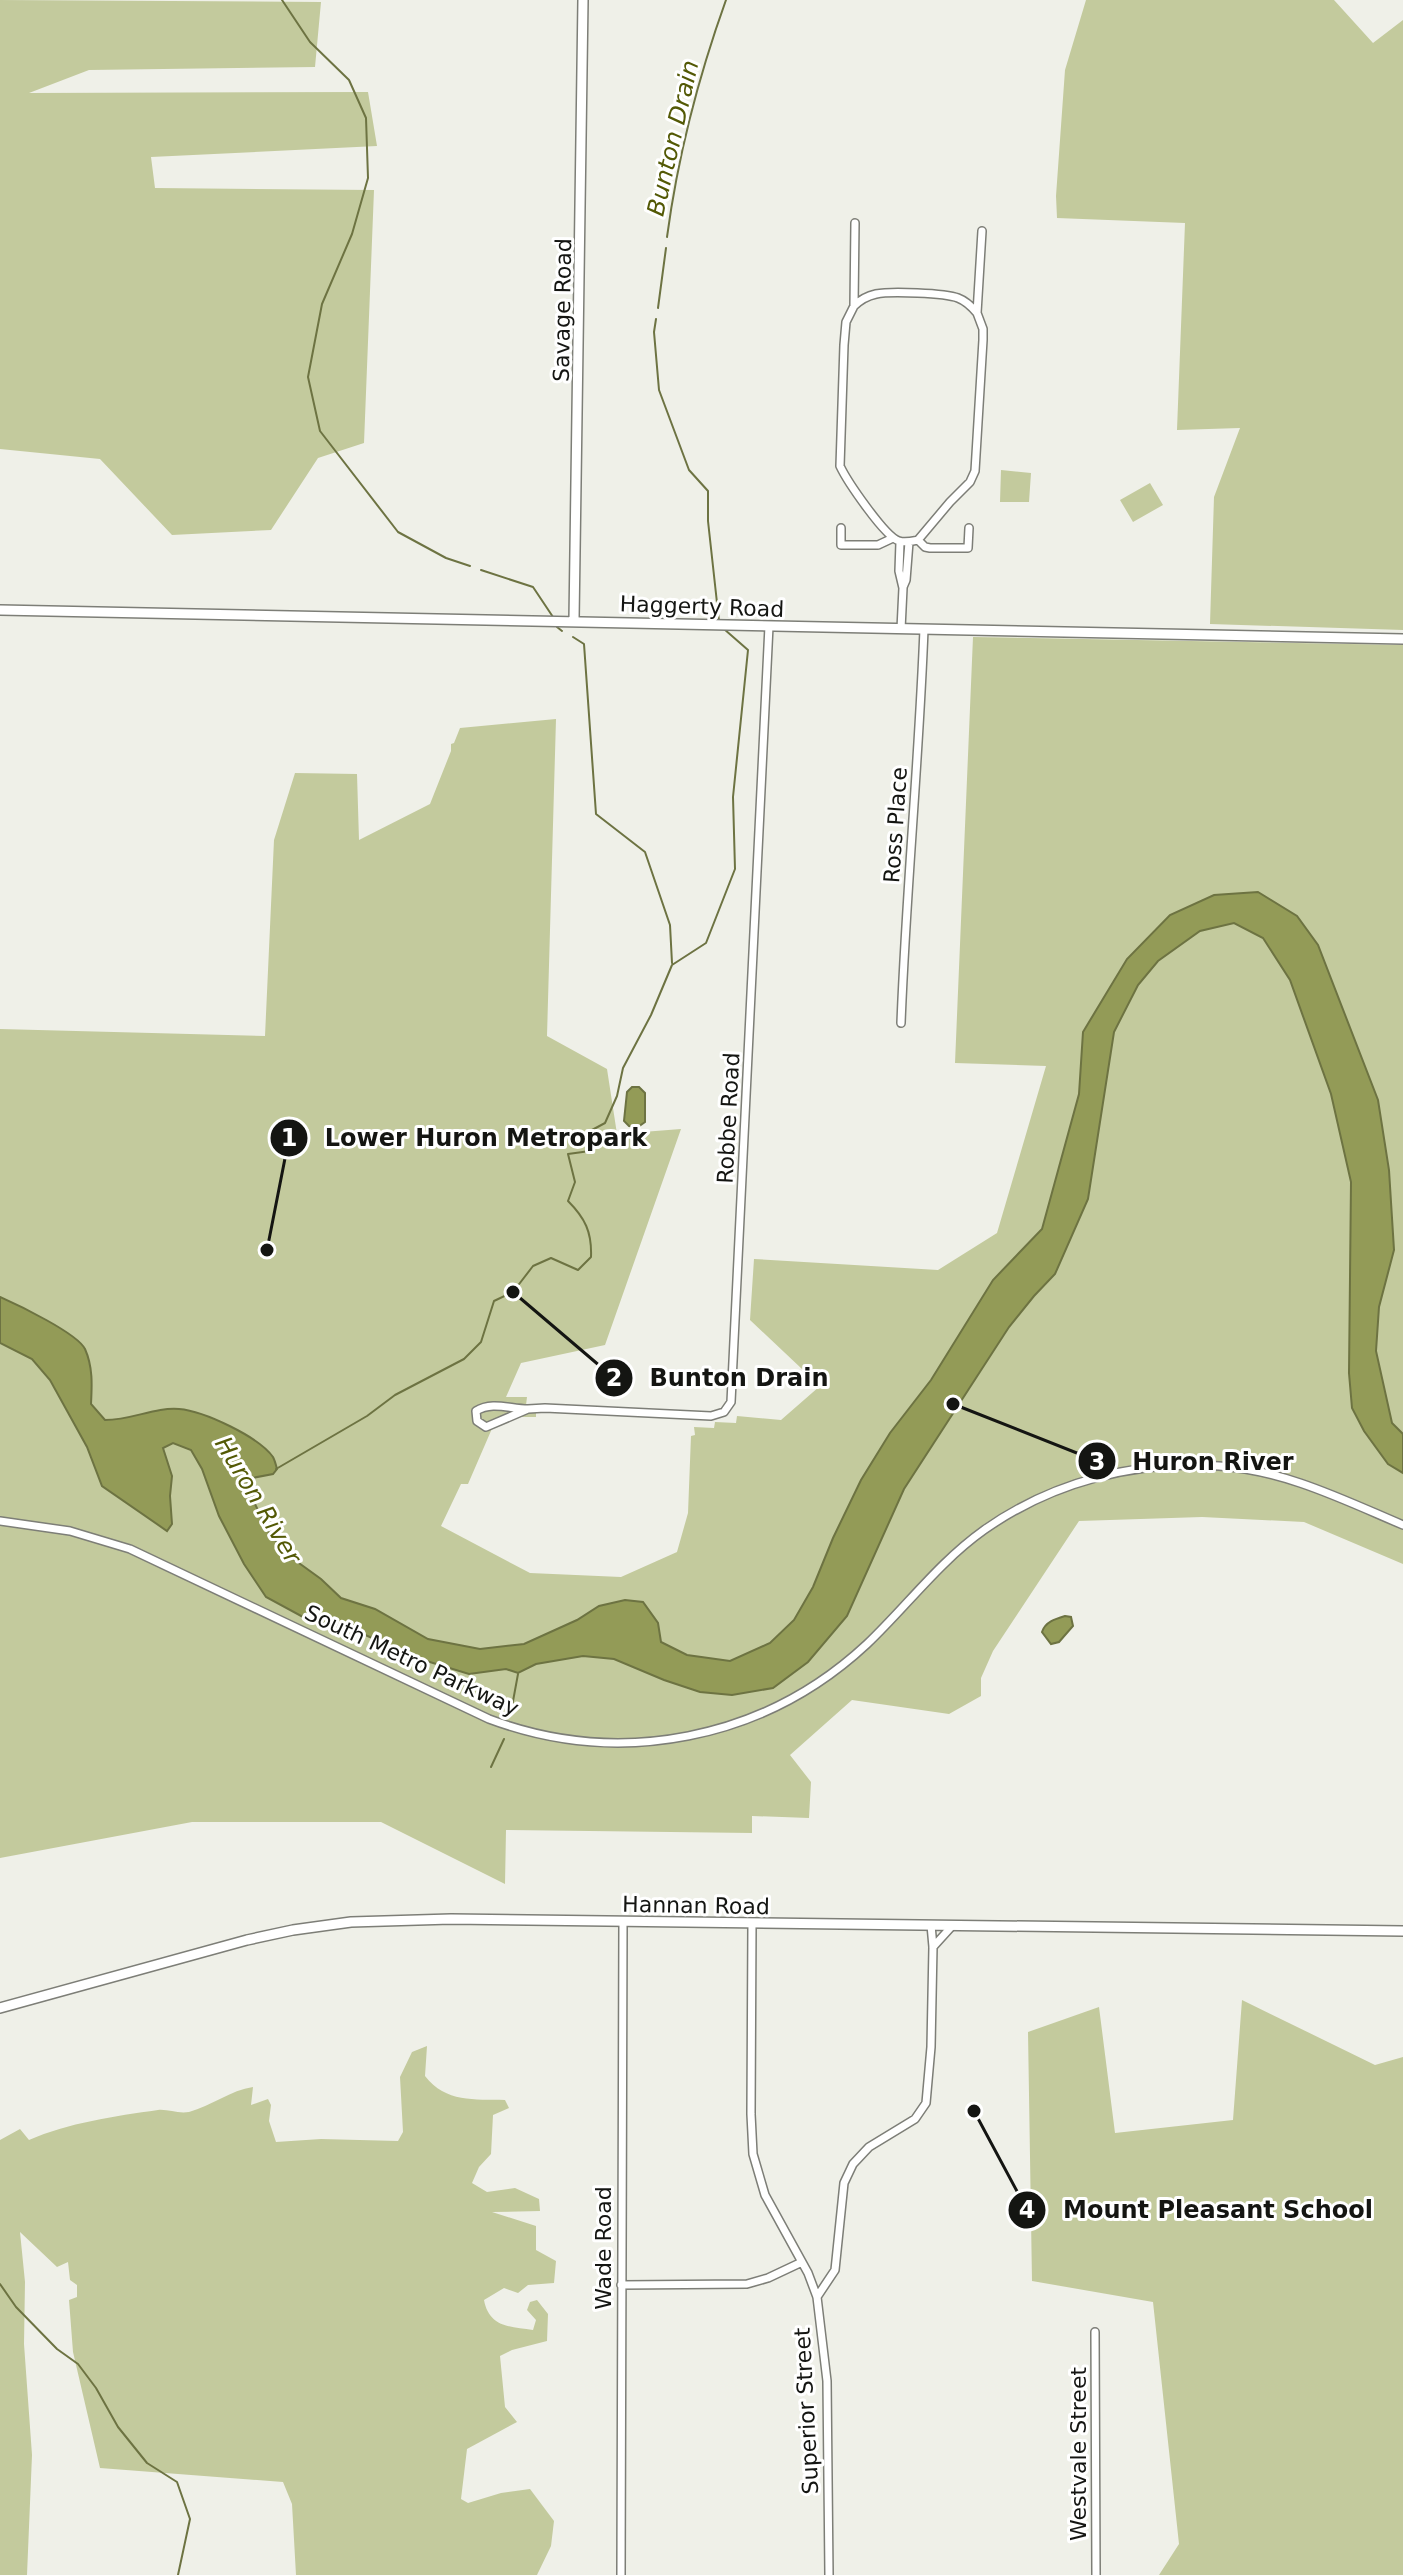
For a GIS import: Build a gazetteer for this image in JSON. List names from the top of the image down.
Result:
{
  "streets": {
    "street": [
      "Savage Road",
      "Haggerty Road",
      "Ross Place",
      "Robbe Road",
      "South Metro Parkway",
      "Hannan Road",
      "Wade Road",
      "Superior Street",
      "Westvale Street"
    ]
  },
  "crossings": [
    ["Savage Road", "Haggerty Road"],
    ["Haggerty Road", "Ross Place"],
    ["Haggerty Road", "Robbe Road"],
    ["Hannan Road", "Wade Road"],
    ["Hannan Road", "Superior Street"]
  ],
  "water": ["Bunton Drain", "Huron River"],
  "places": [
    "Lower Huron Metropark",
    "Bunton Drain",
    "Huron River",
    "Mount Pleasant School"
  ]
}
